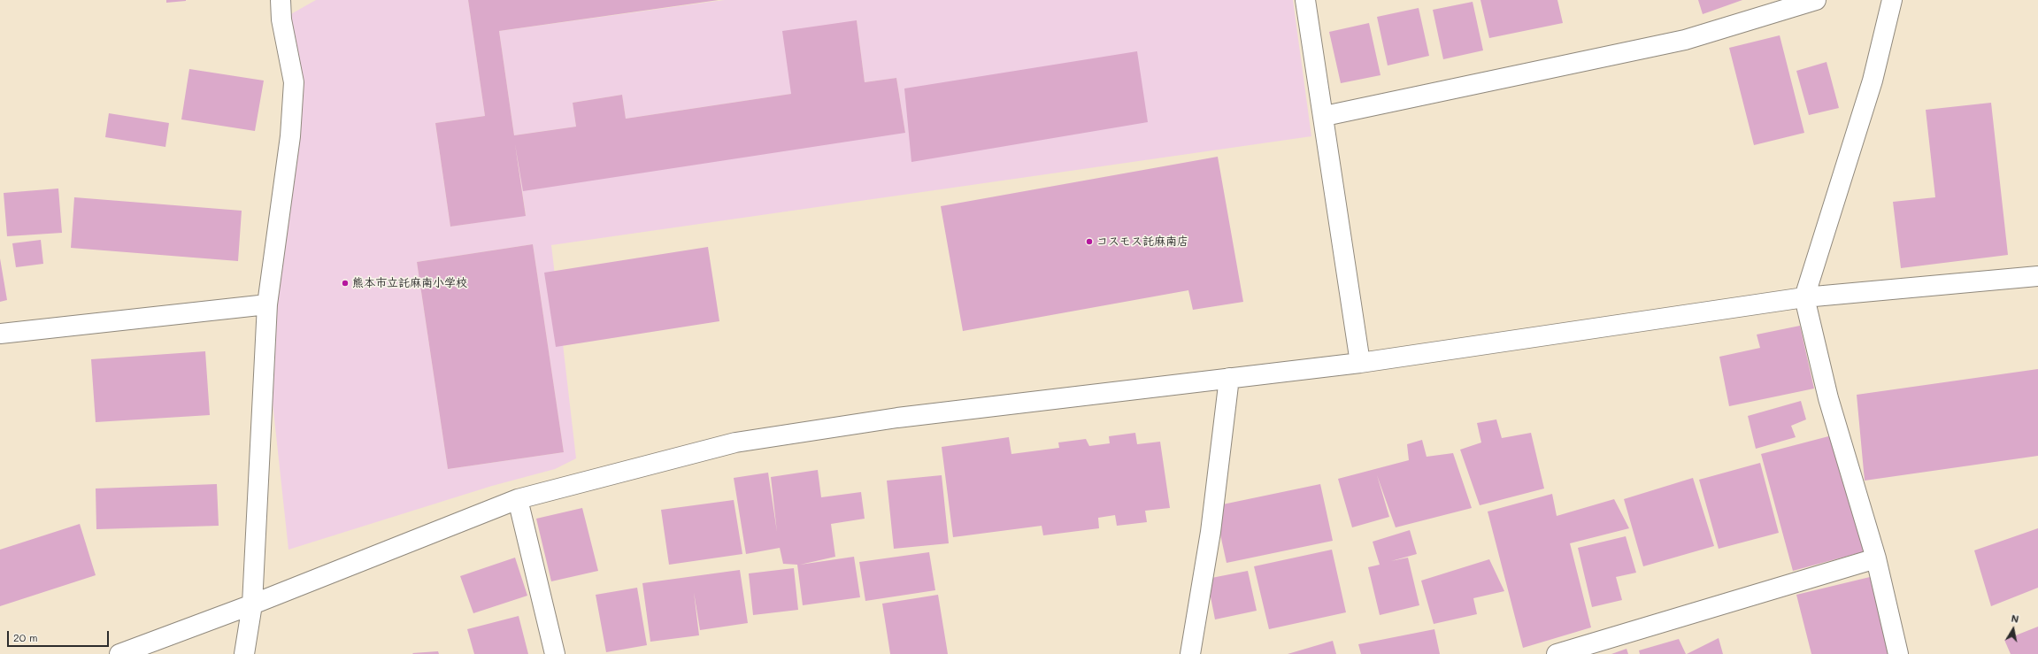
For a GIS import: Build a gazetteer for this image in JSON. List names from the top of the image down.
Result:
{
  "places": ["コスモス託麻南店", "熊本市立託麻南小学校"],
  "scale_bar": "20 m",
  "north": "top"
}
